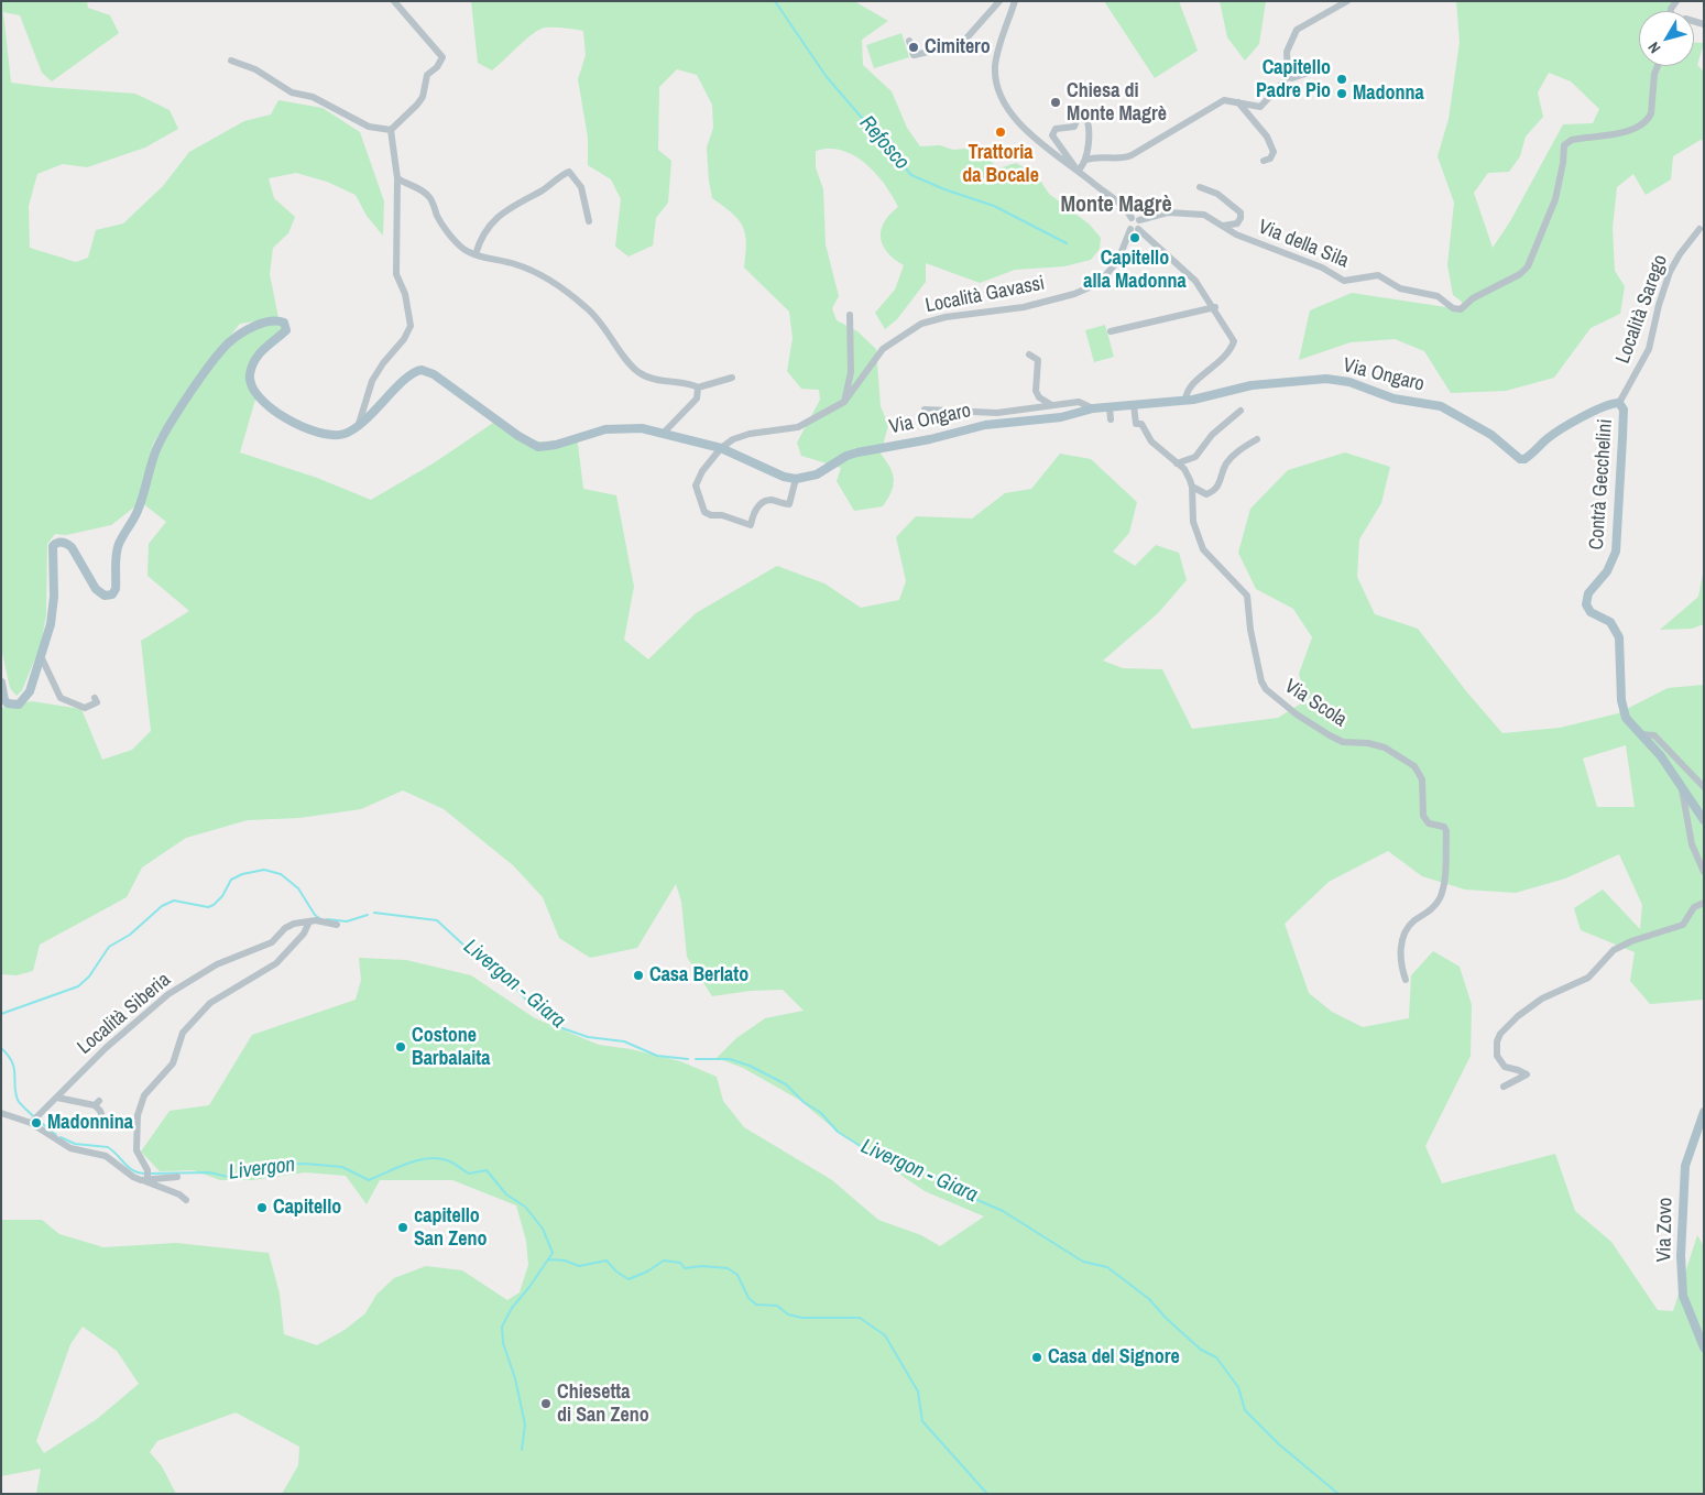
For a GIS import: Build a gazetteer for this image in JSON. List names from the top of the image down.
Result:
{
  "streets": {
    "main road": ["Via Ongaro", "Contrà Gecchelini", "Via Zovo"],
    "street": [
      "Via della Sila",
      "Località Gavassi",
      "Località Sarego",
      "Via Scola",
      "Località Siberia"
    ]
  },
  "crossings": [
    ["Località Sarego", "Via Ongaro"],
    ["Località Sarego", "Contrà Gecchelini"],
    ["Via Ongaro", "Contrà Gecchelini"]
  ],
  "districts": ["Monte Magrè"],
  "water": ["Refosco", "Livergon - Giara", "Livergon"],
  "places": [
    "Cimitero",
    "Capitello Padre Pio",
    "Madonna",
    "Chiesa di Monte Magrè",
    "Trattoria da Bocale",
    "Capitello alla Madonna",
    "Casa Berlato",
    "Costone Barbalaita",
    "Madonnina",
    "Capitello",
    "capitello San Zeno",
    "Casa del Signore",
    "Chiesetta di San Zeno"
  ],
  "north": "bottom left"
}
